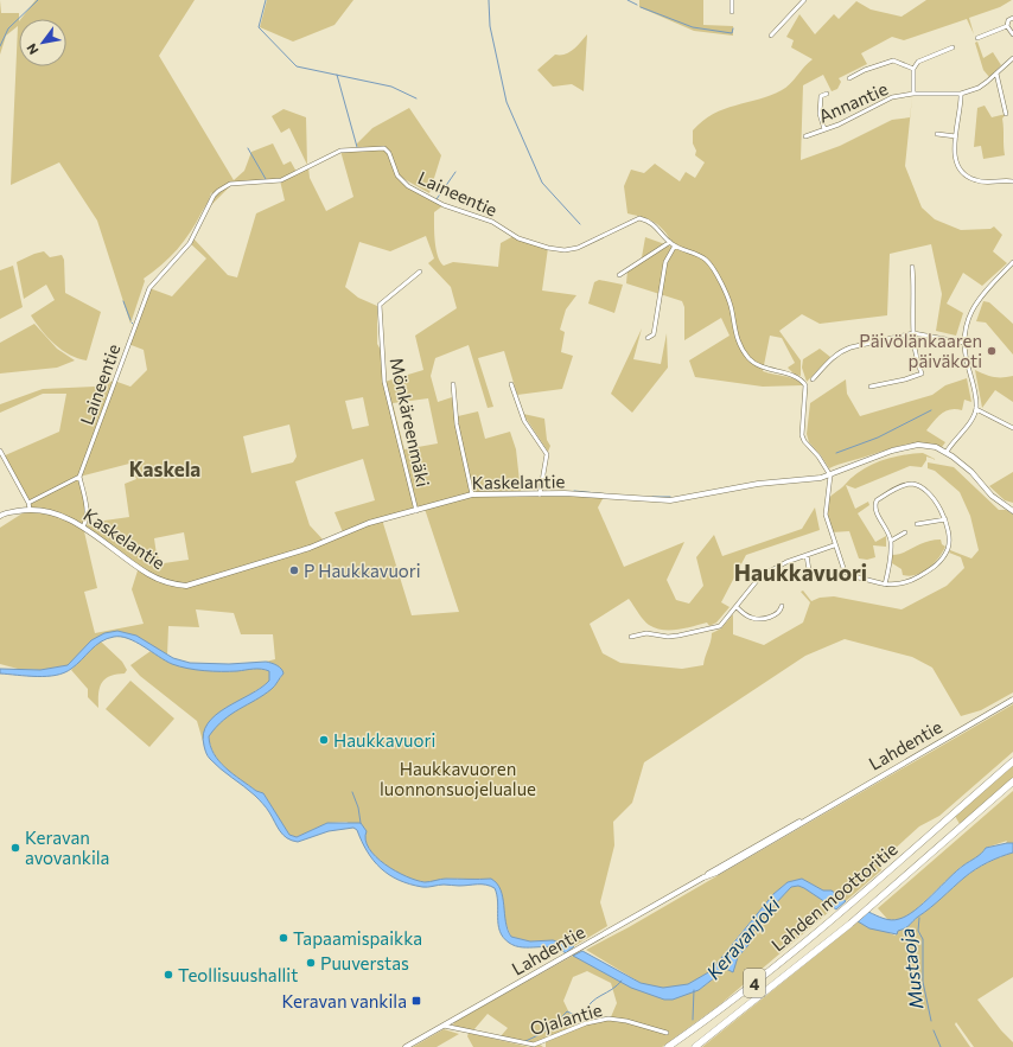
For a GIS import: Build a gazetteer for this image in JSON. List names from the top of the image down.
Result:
{
  "streets": {
    "highway": ["Lahden moottoritie", "4"],
    "street": [
      "Annantie",
      "Laineentie",
      "Mönkäreenmäki",
      "Kaskelantie",
      "Lahdentie",
      "Ojalantie"
    ]
  },
  "crossings": [
    ["Laineentie", "Kaskelantie"],
    ["Mönkäreenmäki", "Kaskelantie"],
    ["Lahdentie", "Ojalantie"]
  ],
  "districts": ["Kaskela", "Haukkavuori"],
  "water": ["Keravanjoki", "Mustaoja"],
  "parks": ["Haukkavuoren luonnonsuojelualue"],
  "places": {
    "other": [
      "Päivölänkaaren päiväkoti",
      "P Haukkavuori",
      "Haukkavuori",
      "Keravan avovankila",
      "Tapaamispaikka",
      "Puuverstas",
      "Teollisuushallit"
    ],
    "transit": ["Keravan vankila"]
  },
  "north": "bottom left"
}
